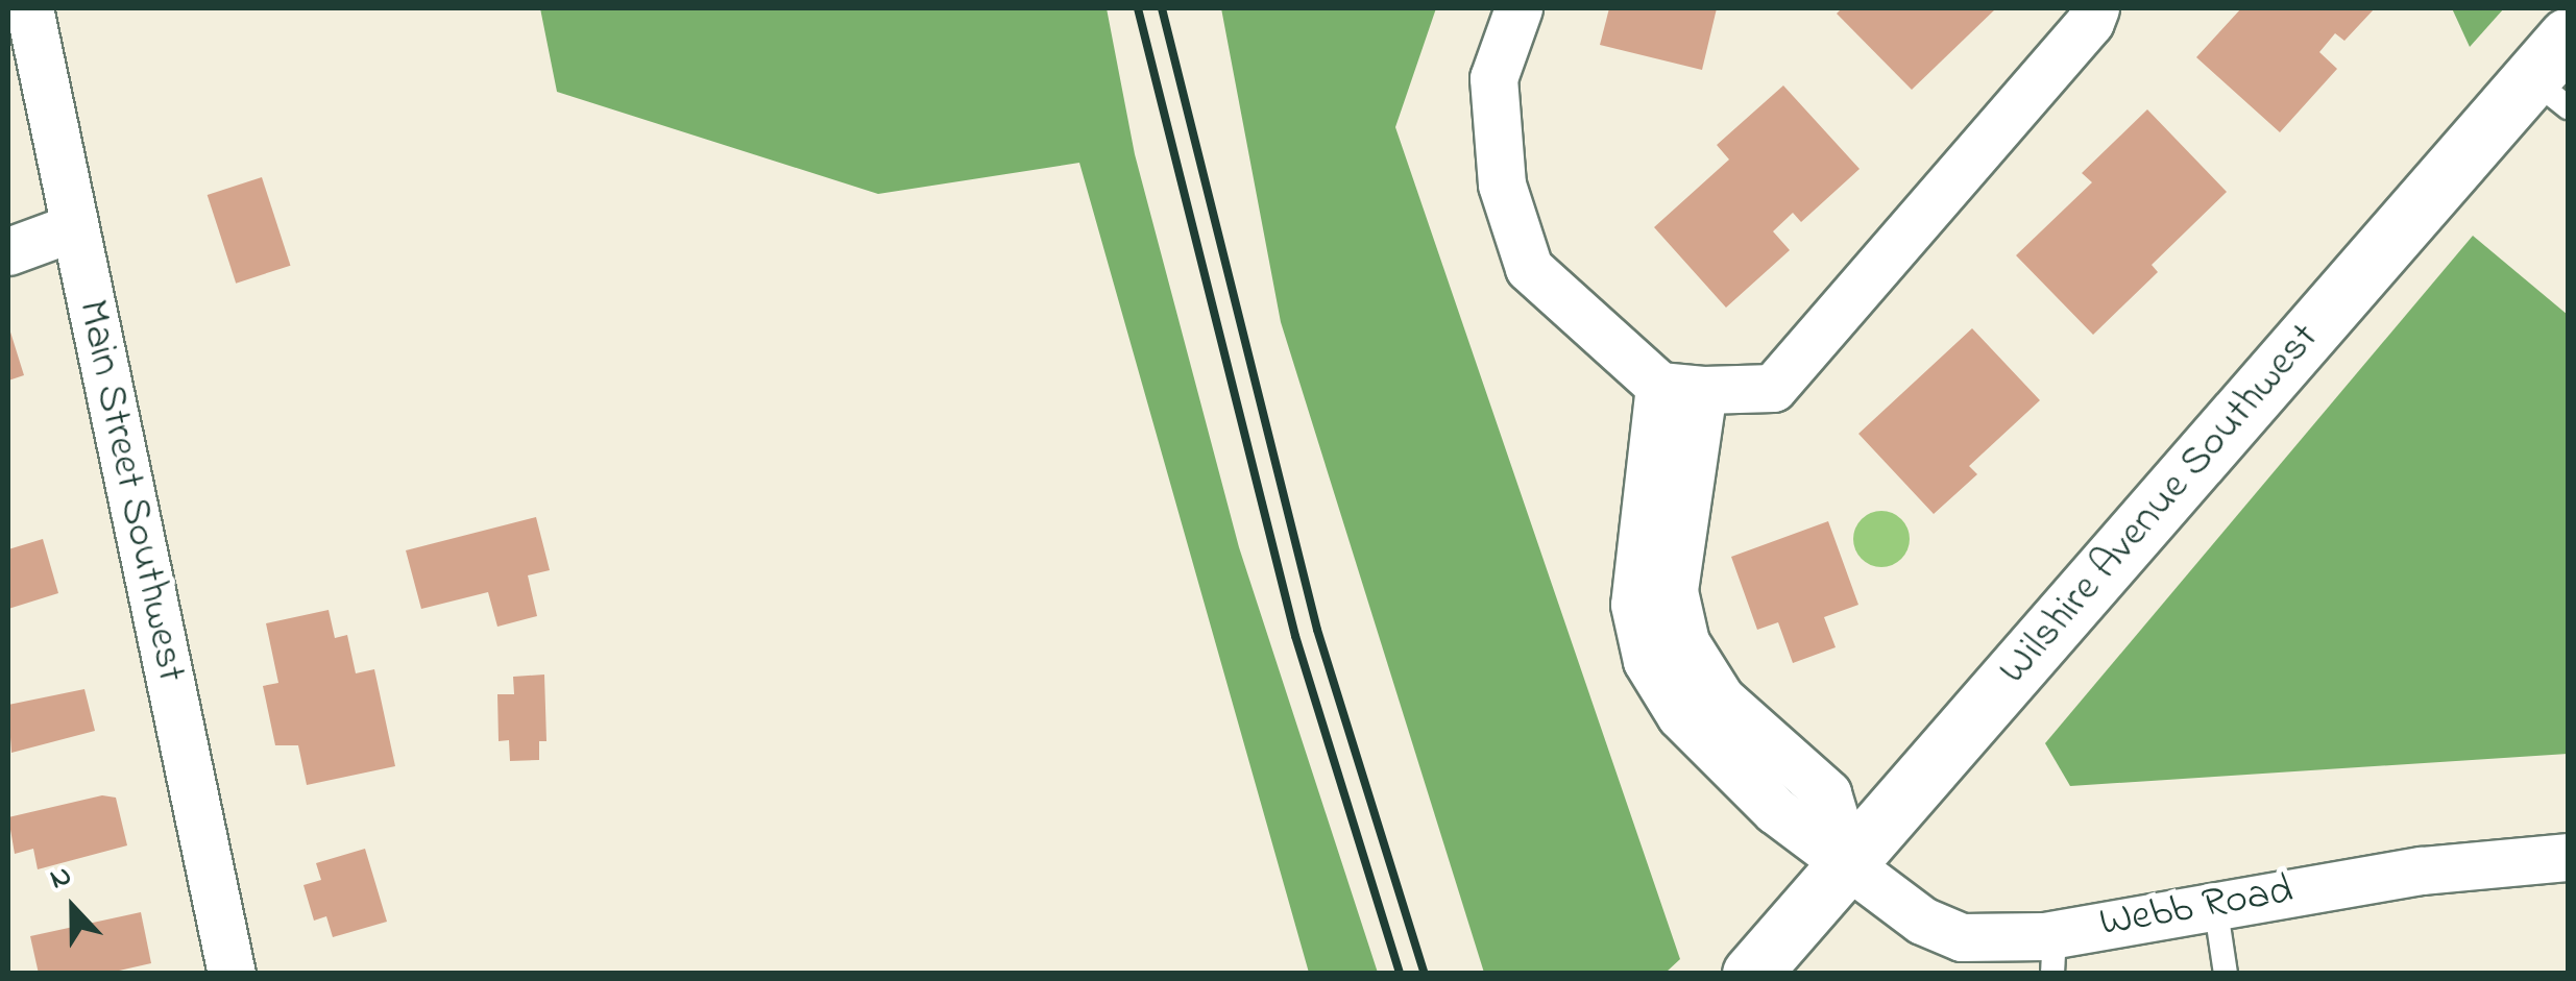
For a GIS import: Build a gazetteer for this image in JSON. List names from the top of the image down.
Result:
{
  "streets": {
    "street": ["Main Street Southwest", "Wilshire Avenue Southwest", "Webb Road"]
  },
  "crossings": [
    ["Wilshire Avenue Southwest", "Webb Road"]
  ],
  "north": "top"
}
